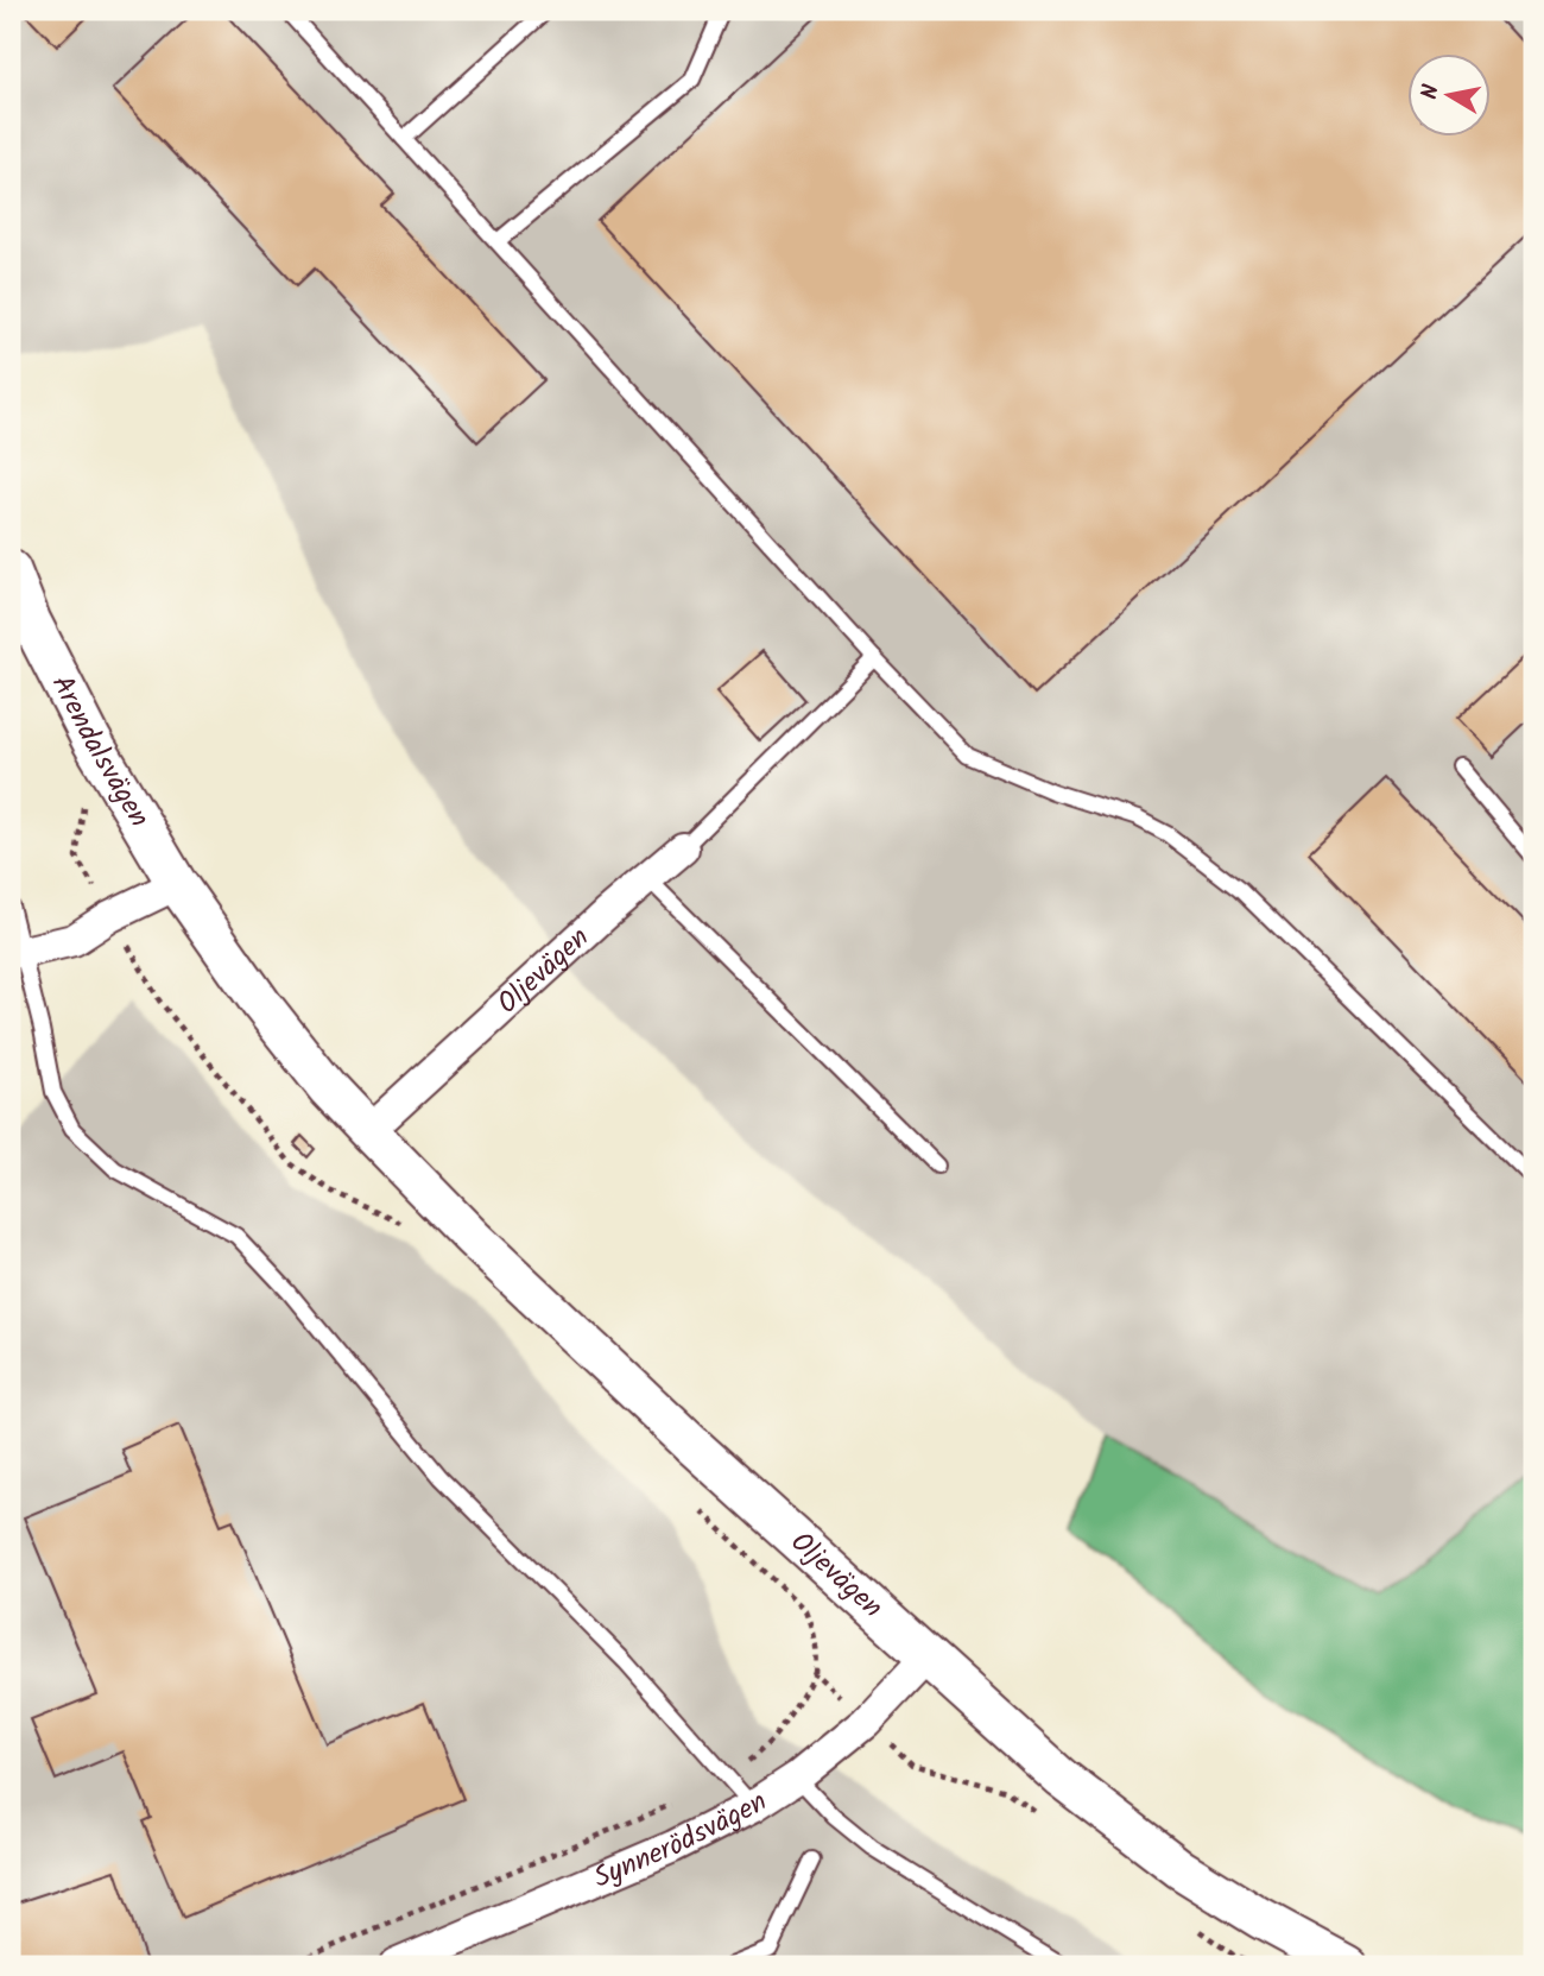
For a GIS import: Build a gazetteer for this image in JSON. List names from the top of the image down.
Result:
{
  "streets": {
    "street": ["Arendalsvägen", "Oljevägen", "Synnerödsvägen"]
  },
  "crossings": [
    ["Arendalsvägen", "Oljevägen"],
    ["Oljevägen", "Synnerödsvägen"]
  ],
  "north": "left"
}
